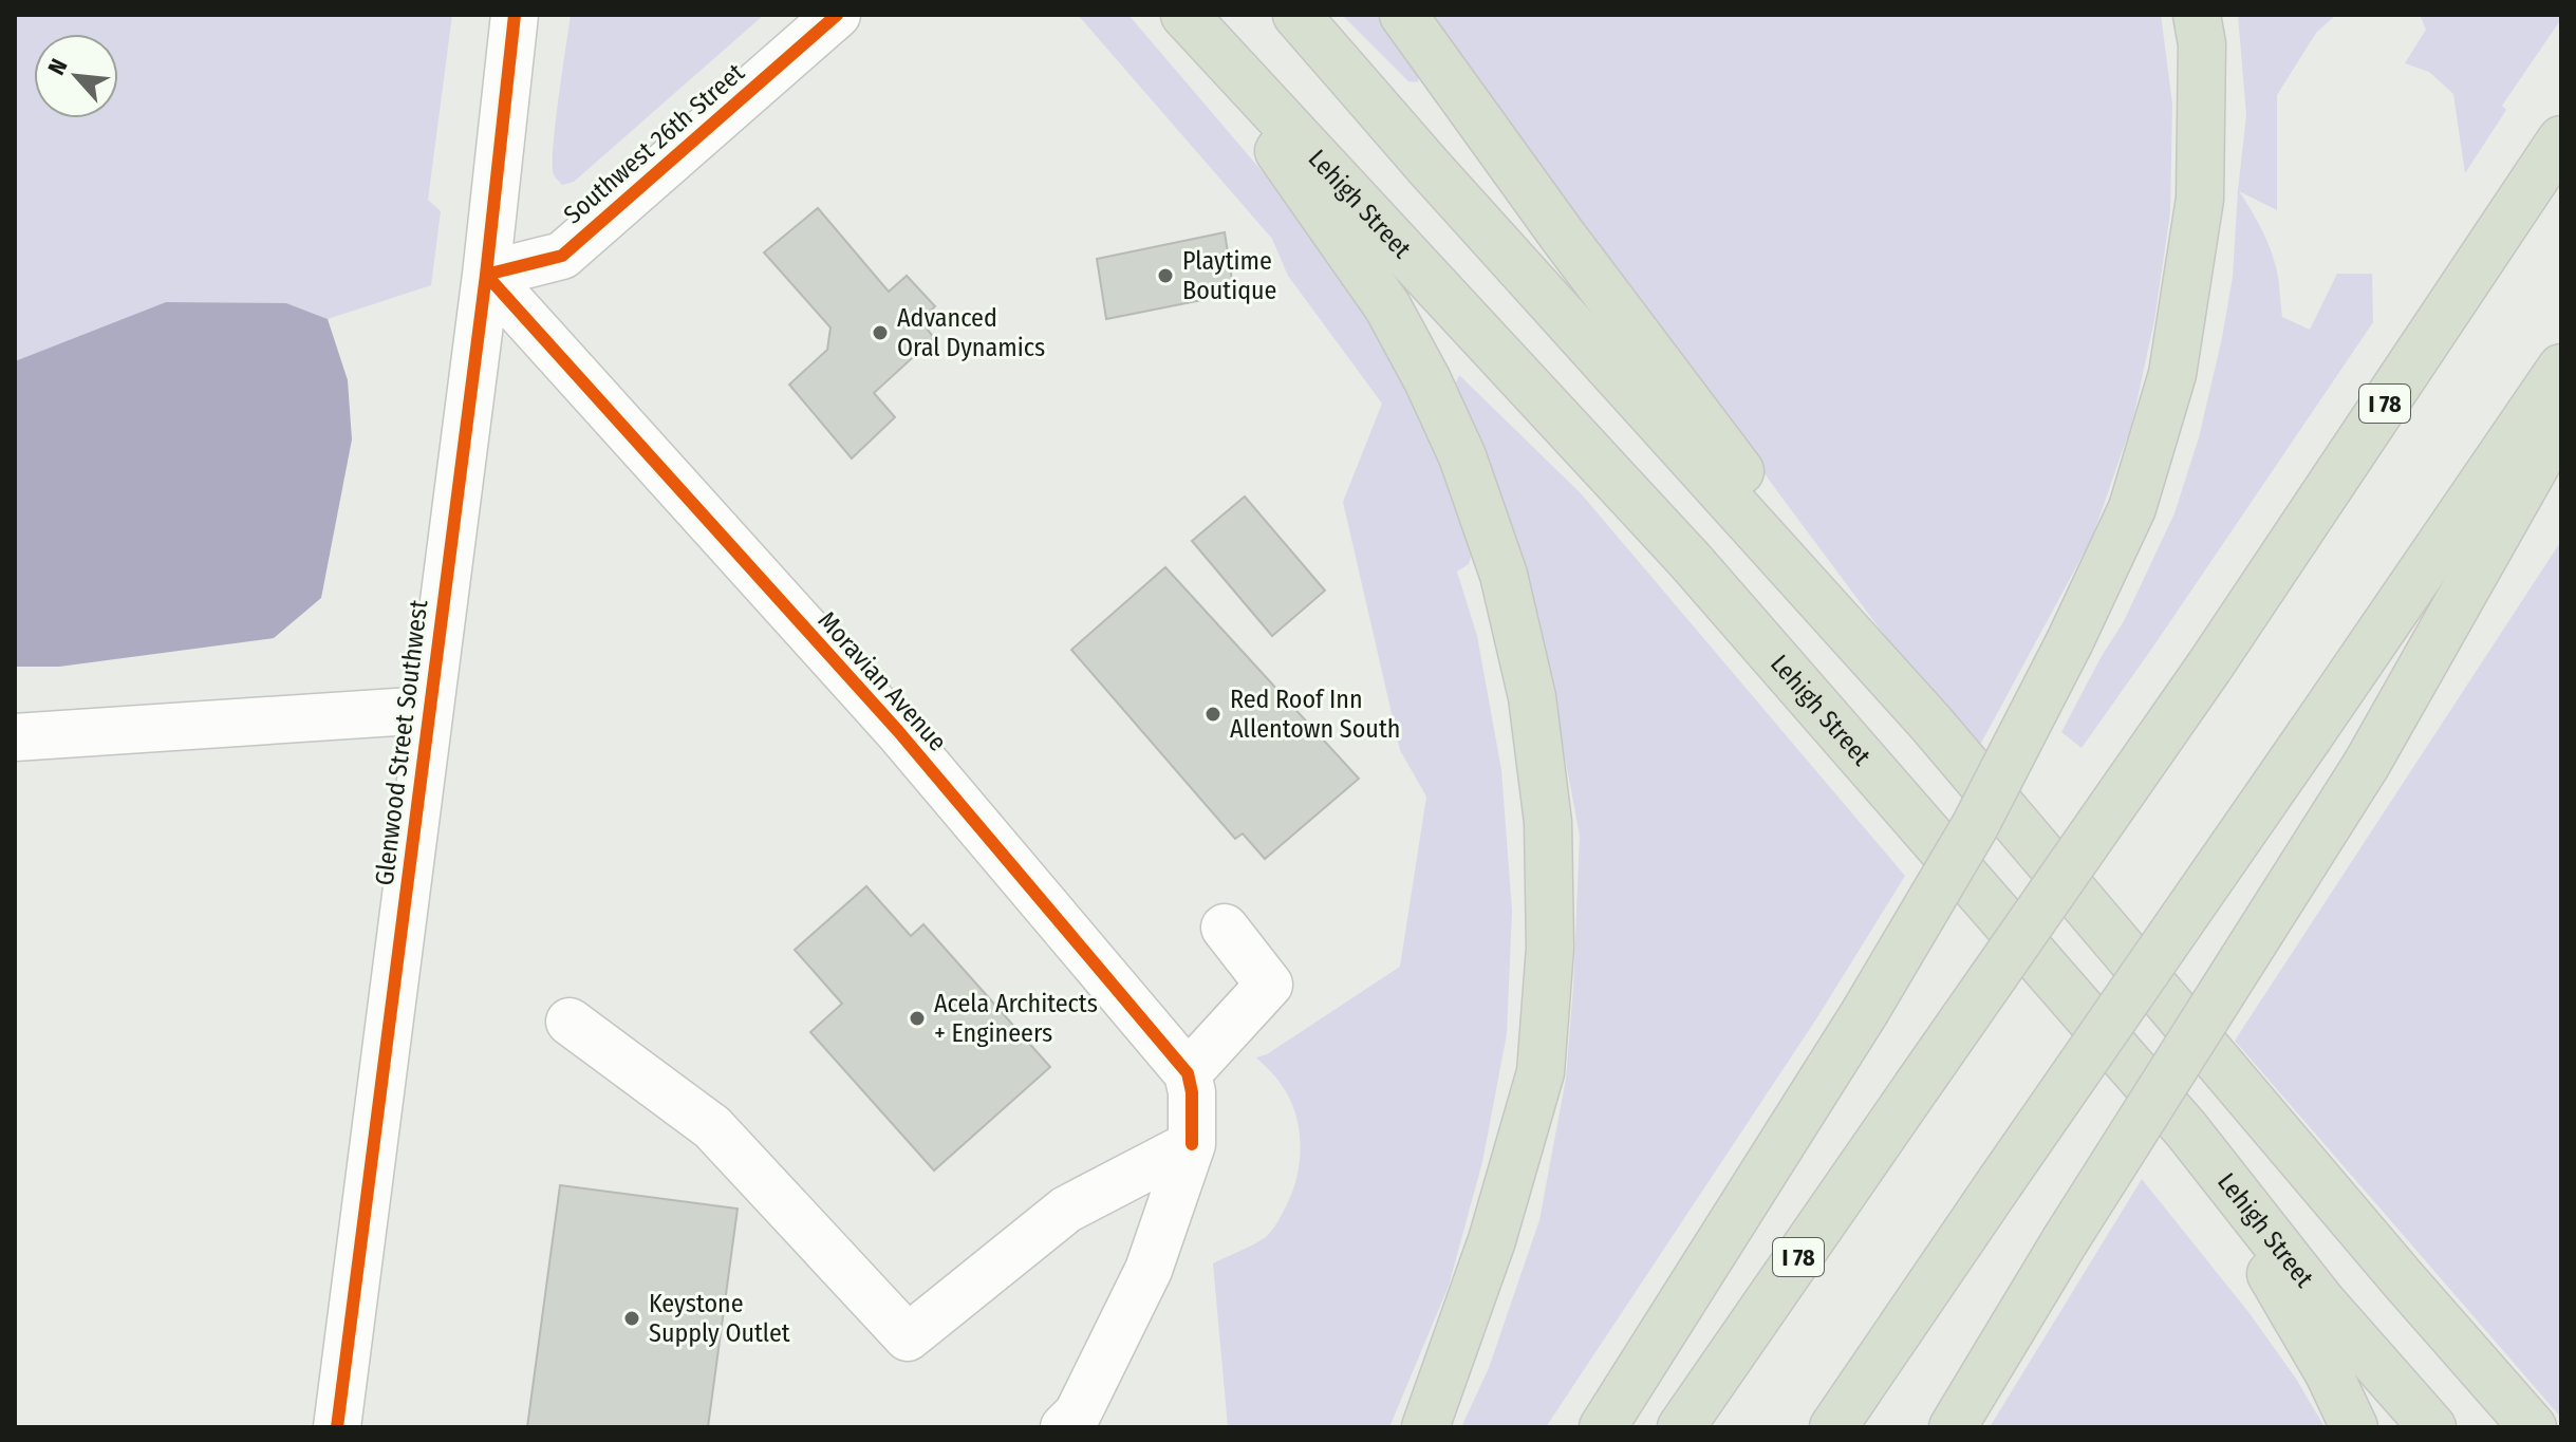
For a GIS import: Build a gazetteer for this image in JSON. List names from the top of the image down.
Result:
{
  "streets": {
    "highway": ["Lehigh Street", "I 78"],
    "street": ["Southwest 26th Street", "Moravian Avenue", "Glenwood Street Southwest"]
  },
  "crossings": [
    ["Southwest 26th Street", "Moravian Avenue"],
    ["Southwest 26th Street", "Glenwood Street Southwest"],
    ["Moravian Avenue", "Glenwood Street Southwest"]
  ],
  "places": [
    "Playtime Boutique",
    "Advanced Oral Dynamics",
    "Red Roof Inn Allentown South",
    "Acela Architects + Engineers",
    "Keystone Supply Outlet"
  ],
  "north": "top left"
}
